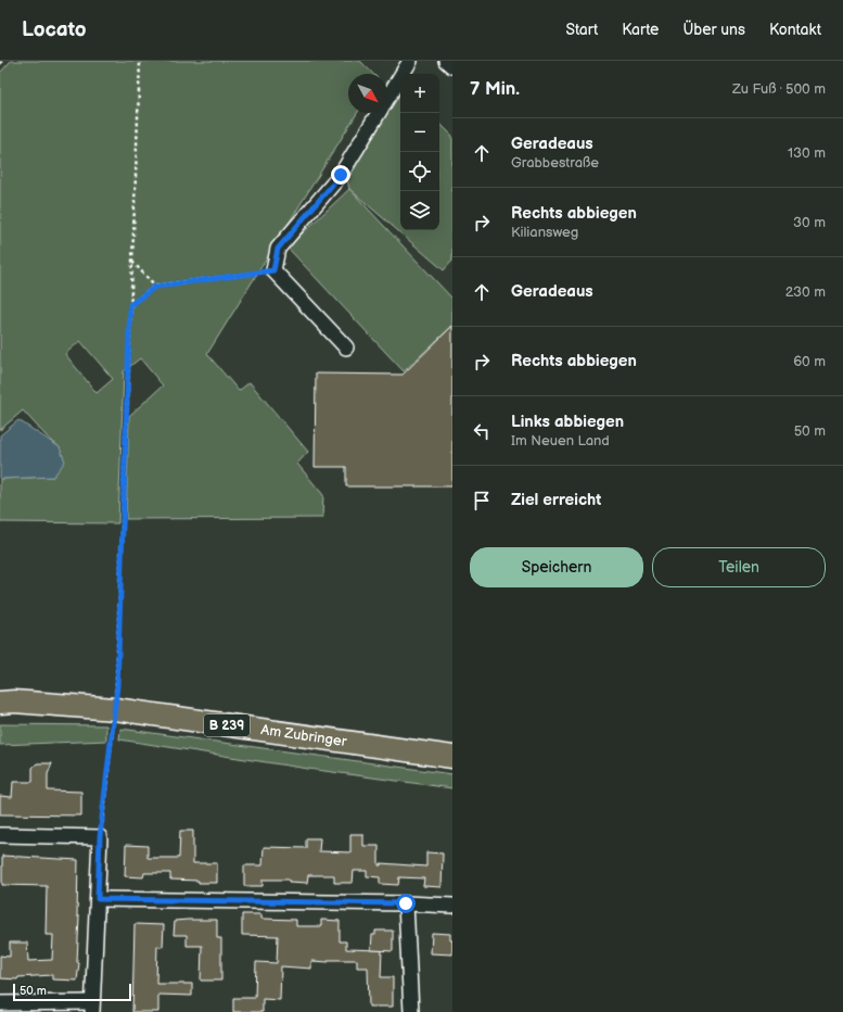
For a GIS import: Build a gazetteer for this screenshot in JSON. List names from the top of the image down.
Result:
{
  "streets": {
    "main road": ["B 239", "Am Zubringer"]
  },
  "scale_bar": "50 m",
  "north": "bottom right",
  "page": {
    "header": "Locato",
    "nav": [
      "Start",
      "Karte",
      "Über uns",
      "Kontakt"
    ],
    "heading": ["7 Min.", "Zu Fuß · 500 m"],
    "map_buttons": ["+", "−"],
    "list": [
      ["Geradeaus", "Grabbestraße", "130 m"],
      ["Rechts abbiegen", "Kiliansweg", "30 m"],
      ["Geradeaus", "230 m"],
      ["Rechts abbiegen", "60 m"],
      ["Links abbiegen", "Im Neuen Land", "50 m"],
      "Ziel erreicht"
    ],
    "buttons": ["Speichern", "Teilen"],
    "scale": "50 m"
  }
}
